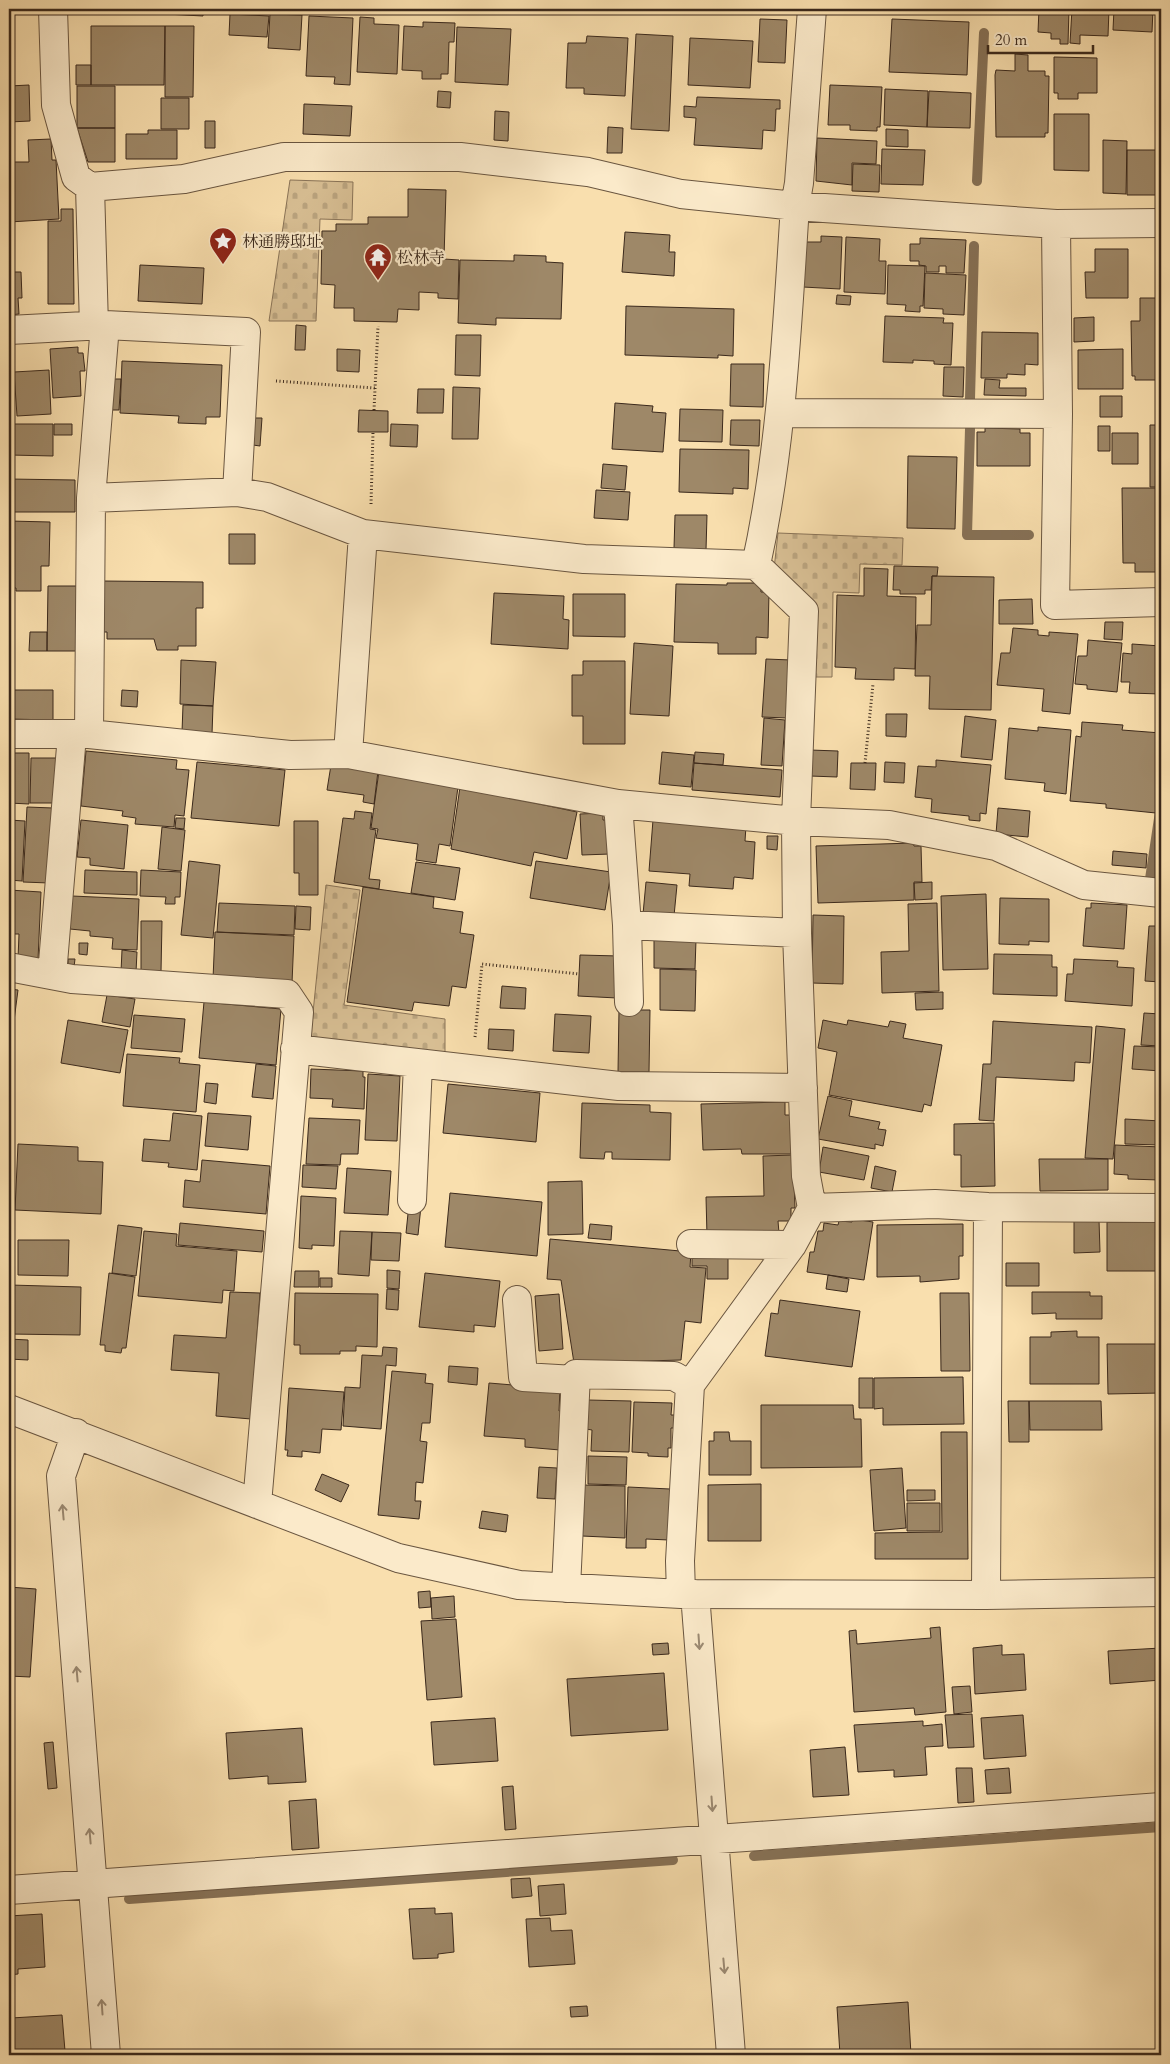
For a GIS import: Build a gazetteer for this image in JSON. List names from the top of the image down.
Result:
{
  "places": {
    "place": ["林通勝邸址"],
    "temple": ["松林寺"]
  },
  "scale_bar": "20 m"
}
